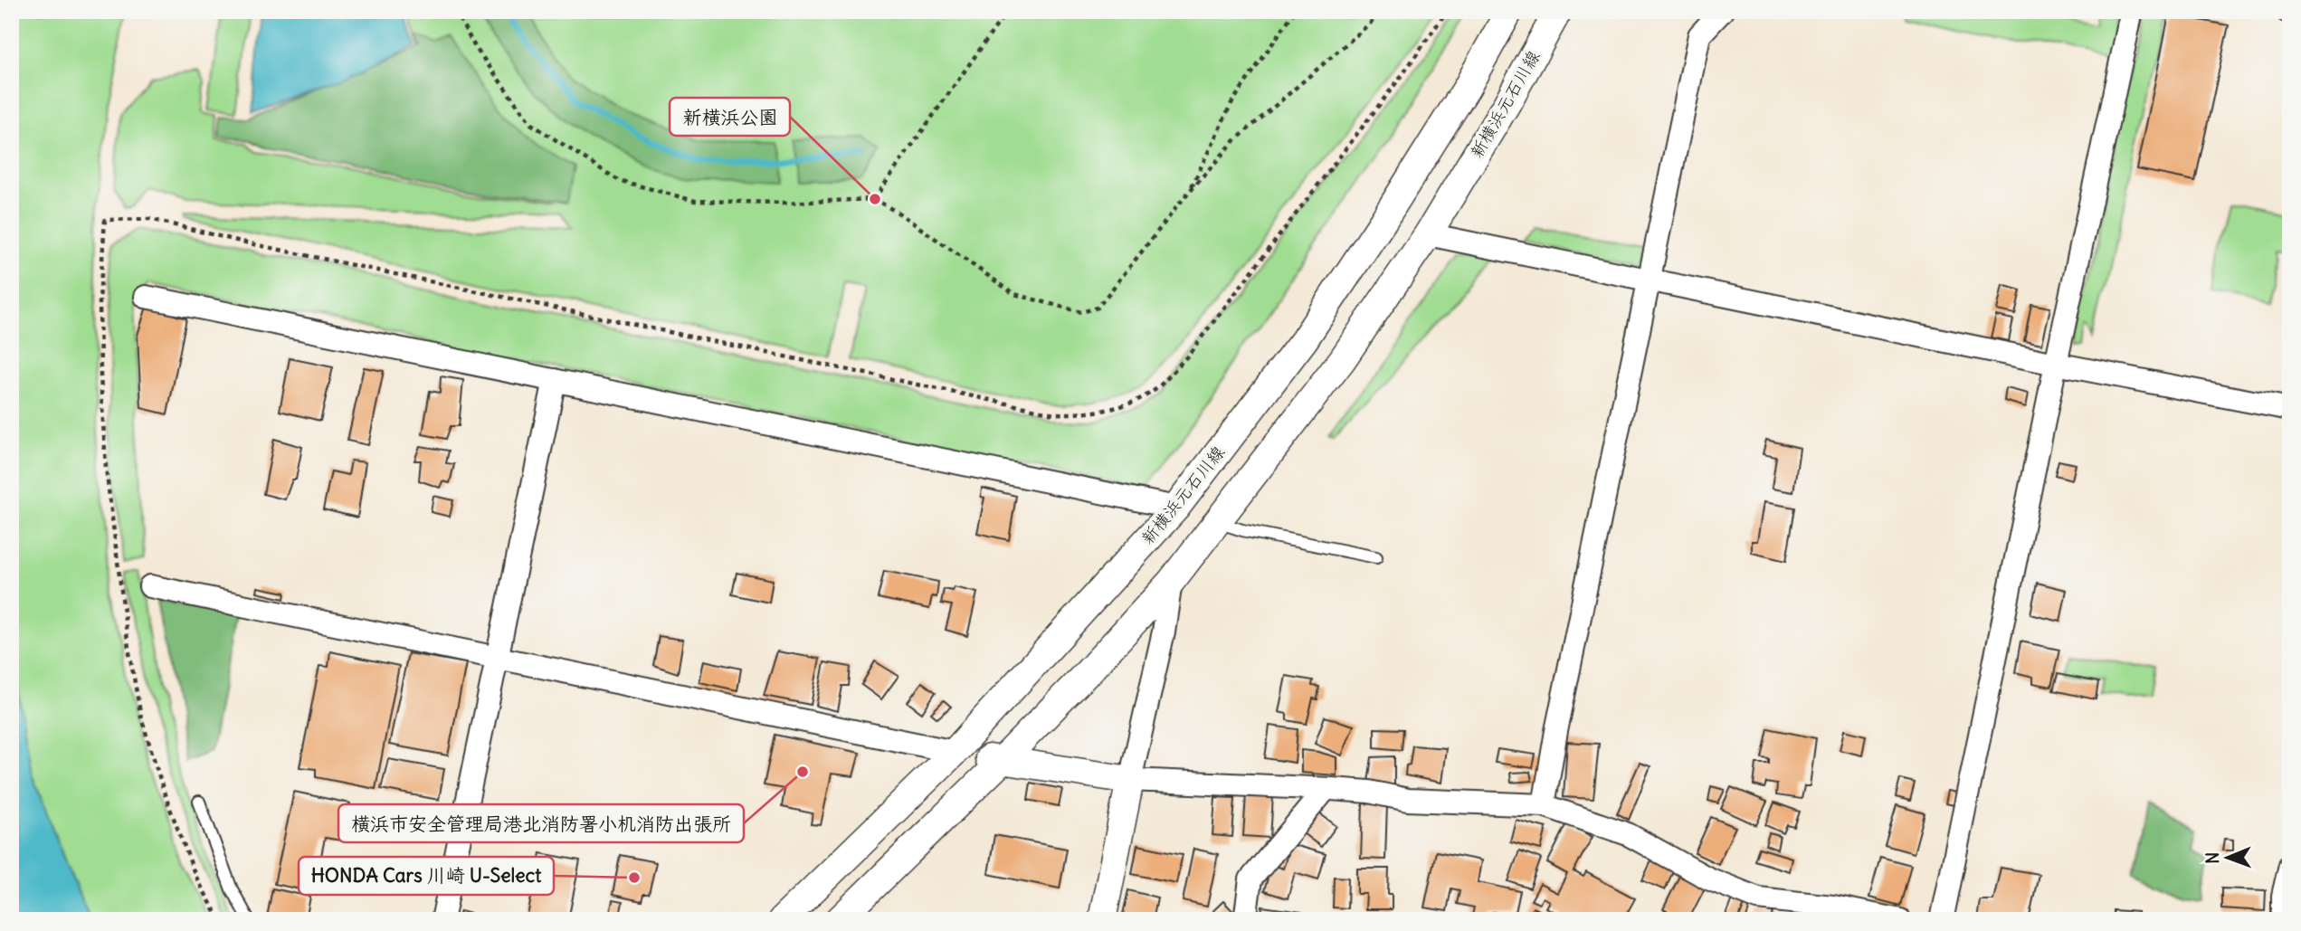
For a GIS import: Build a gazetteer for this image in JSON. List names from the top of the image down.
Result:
{
  "streets": {
    "street": ["新横浜元石川線"]
  },
  "places": ["新横浜公園", "横浜市安全管理局港北消防署小机消防出張所", "HONDA Cars 川崎 U-Select"],
  "north": "left"
}
